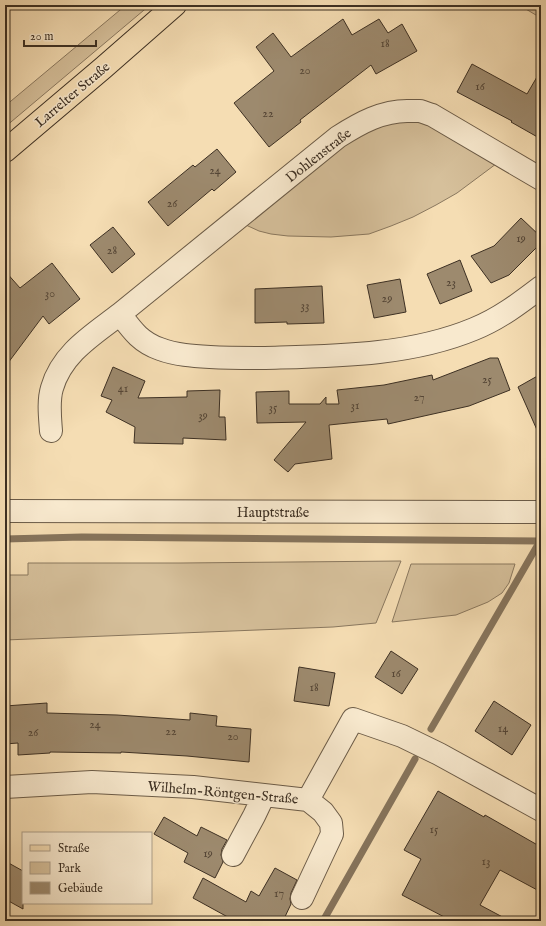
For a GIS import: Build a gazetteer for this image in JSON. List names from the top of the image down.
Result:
{
  "streets": {
    "main road": ["Larrelter Straße"],
    "street": ["Dohlenstraße", "Hauptstraße", "Wilhelm-Röntgen-Straße"]
  },
  "house_numbers": [
    "18",
    "20",
    "16",
    "22",
    "24",
    "26",
    "19",
    "28",
    "23",
    "30",
    "29",
    "33",
    "25",
    "41",
    "27",
    "31",
    "35",
    "39",
    "16",
    "18",
    "24",
    "14",
    "22",
    "26",
    "20",
    "15",
    "19",
    "13",
    "17"
  ],
  "legend": ["Straße", "Park", "Gebäude"],
  "scale_bar": "20 m"
}
